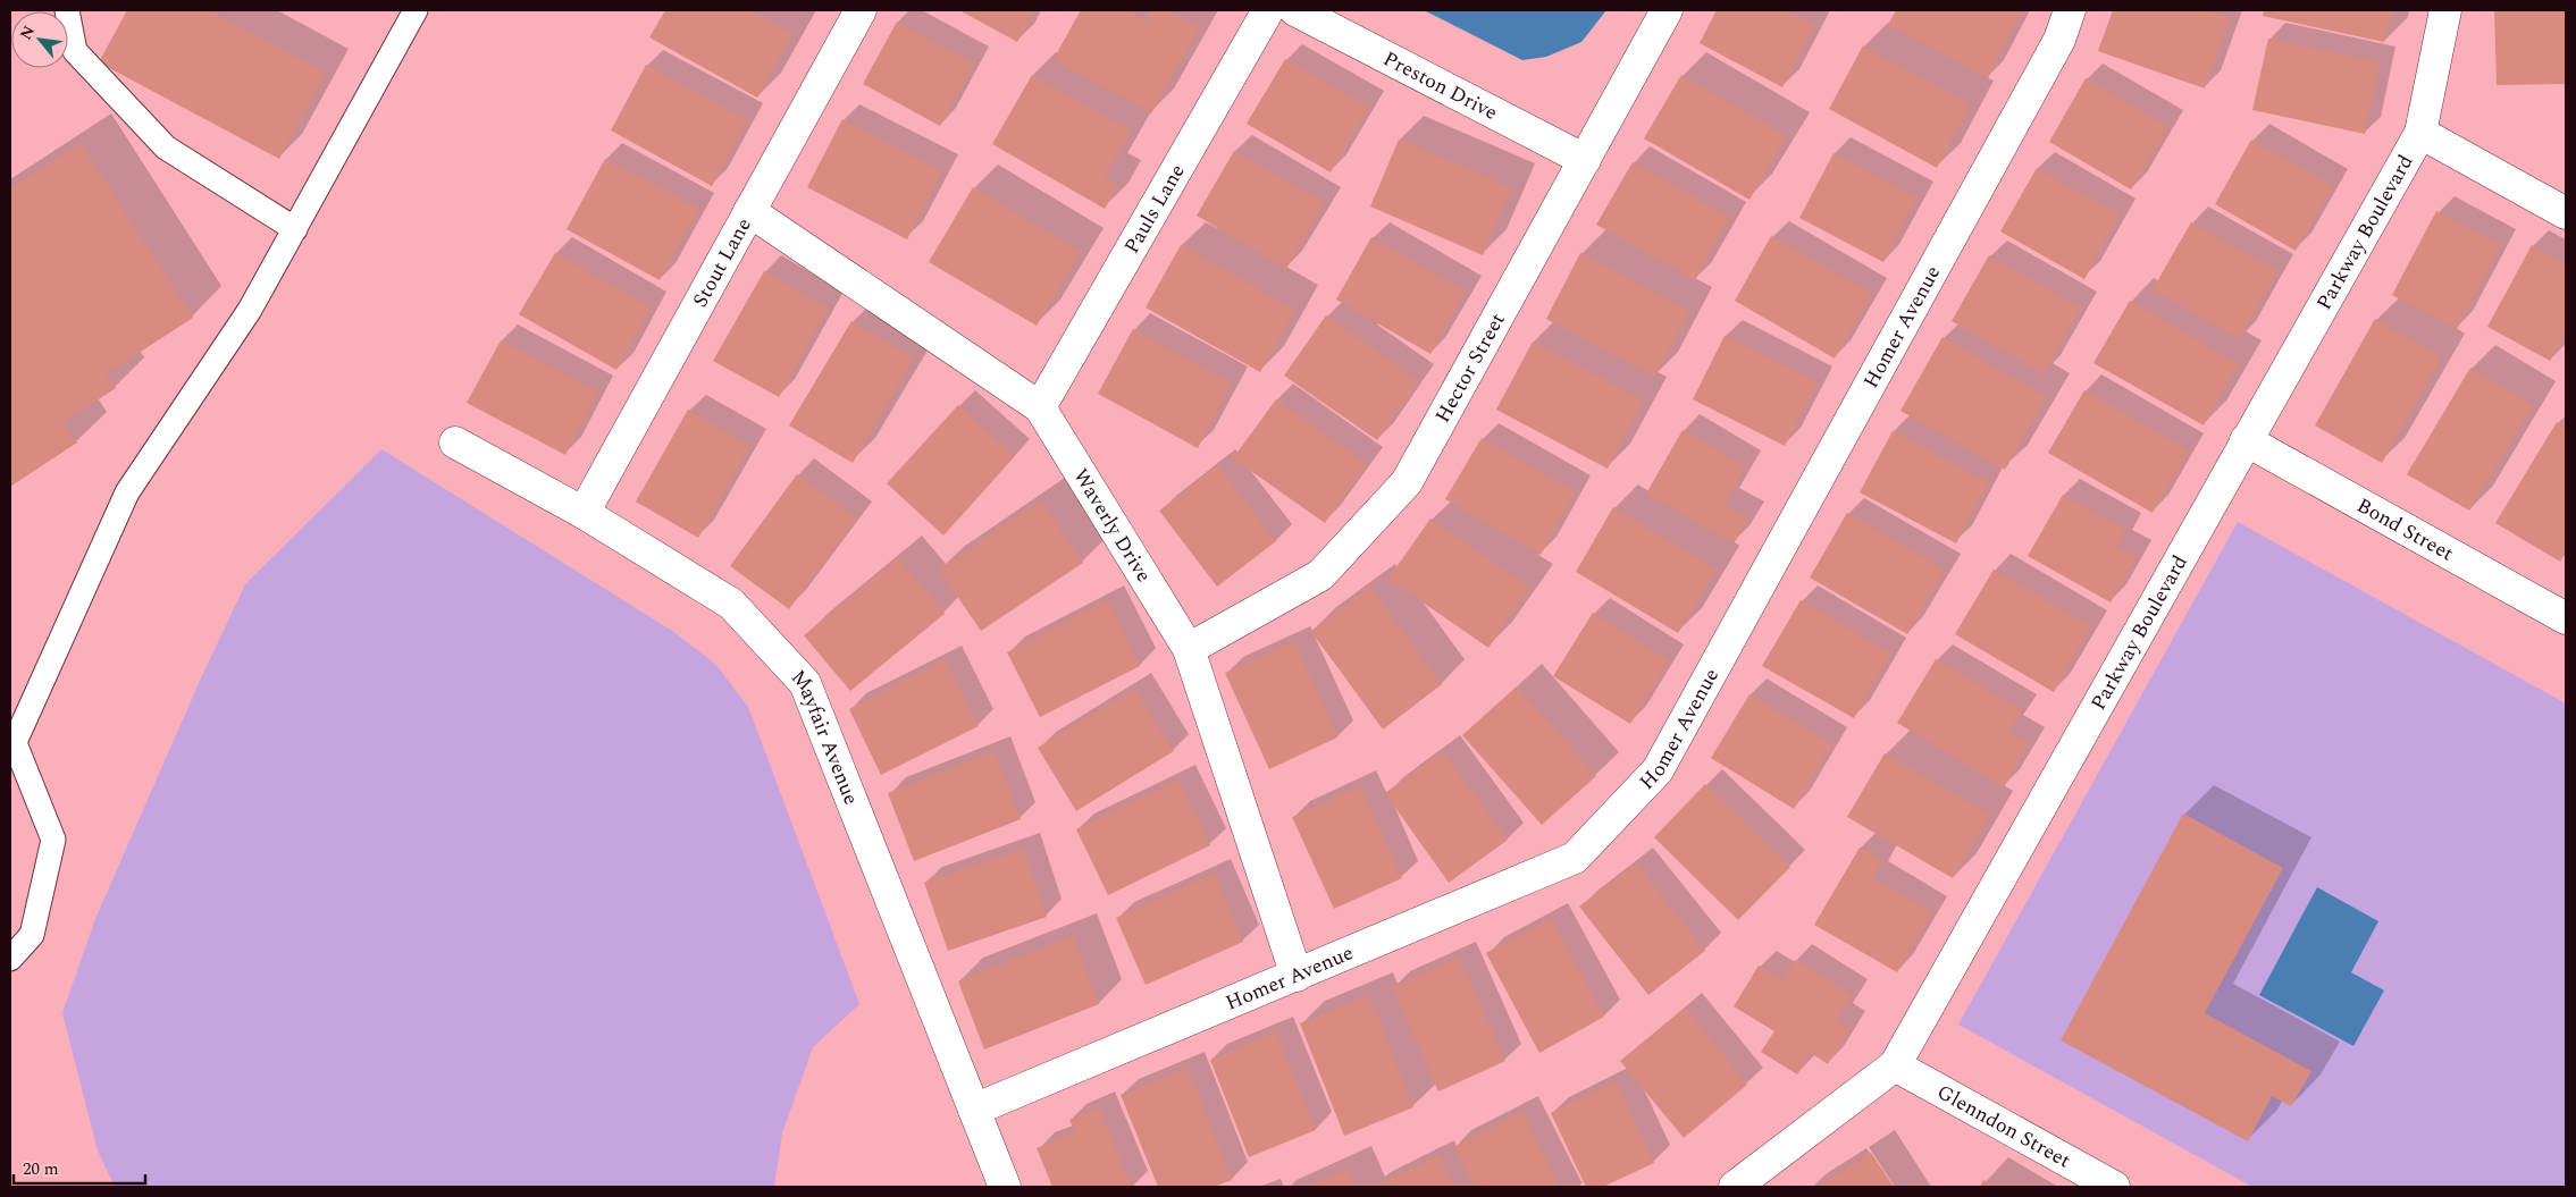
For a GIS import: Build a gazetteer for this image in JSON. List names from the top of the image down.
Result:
{
  "streets": {
    "street": [
      "Preston Drive",
      "Pauls Lane",
      "Parkway Boulevard",
      "Stout Lane",
      "Homer Avenue",
      "Hector Street",
      "Waverly Drive",
      "Bond Street",
      "Mayfair Avenue",
      "Glenndon Street"
    ]
  },
  "crossings": [
    ["Preston Drive", "Hector Street"],
    ["Pauls Lane", "Waverly Drive"],
    ["Parkway Boulevard", "Bond Street"],
    ["Parkway Boulevard", "Glenndon Street"],
    ["Stout Lane", "Waverly Drive"],
    ["Stout Lane", "Mayfair Avenue"],
    ["Homer Avenue", "Waverly Drive"],
    ["Homer Avenue", "Mayfair Avenue"],
    ["Hector Street", "Waverly Drive"]
  ],
  "scale_bar": "20 m",
  "north": "top left"
}
